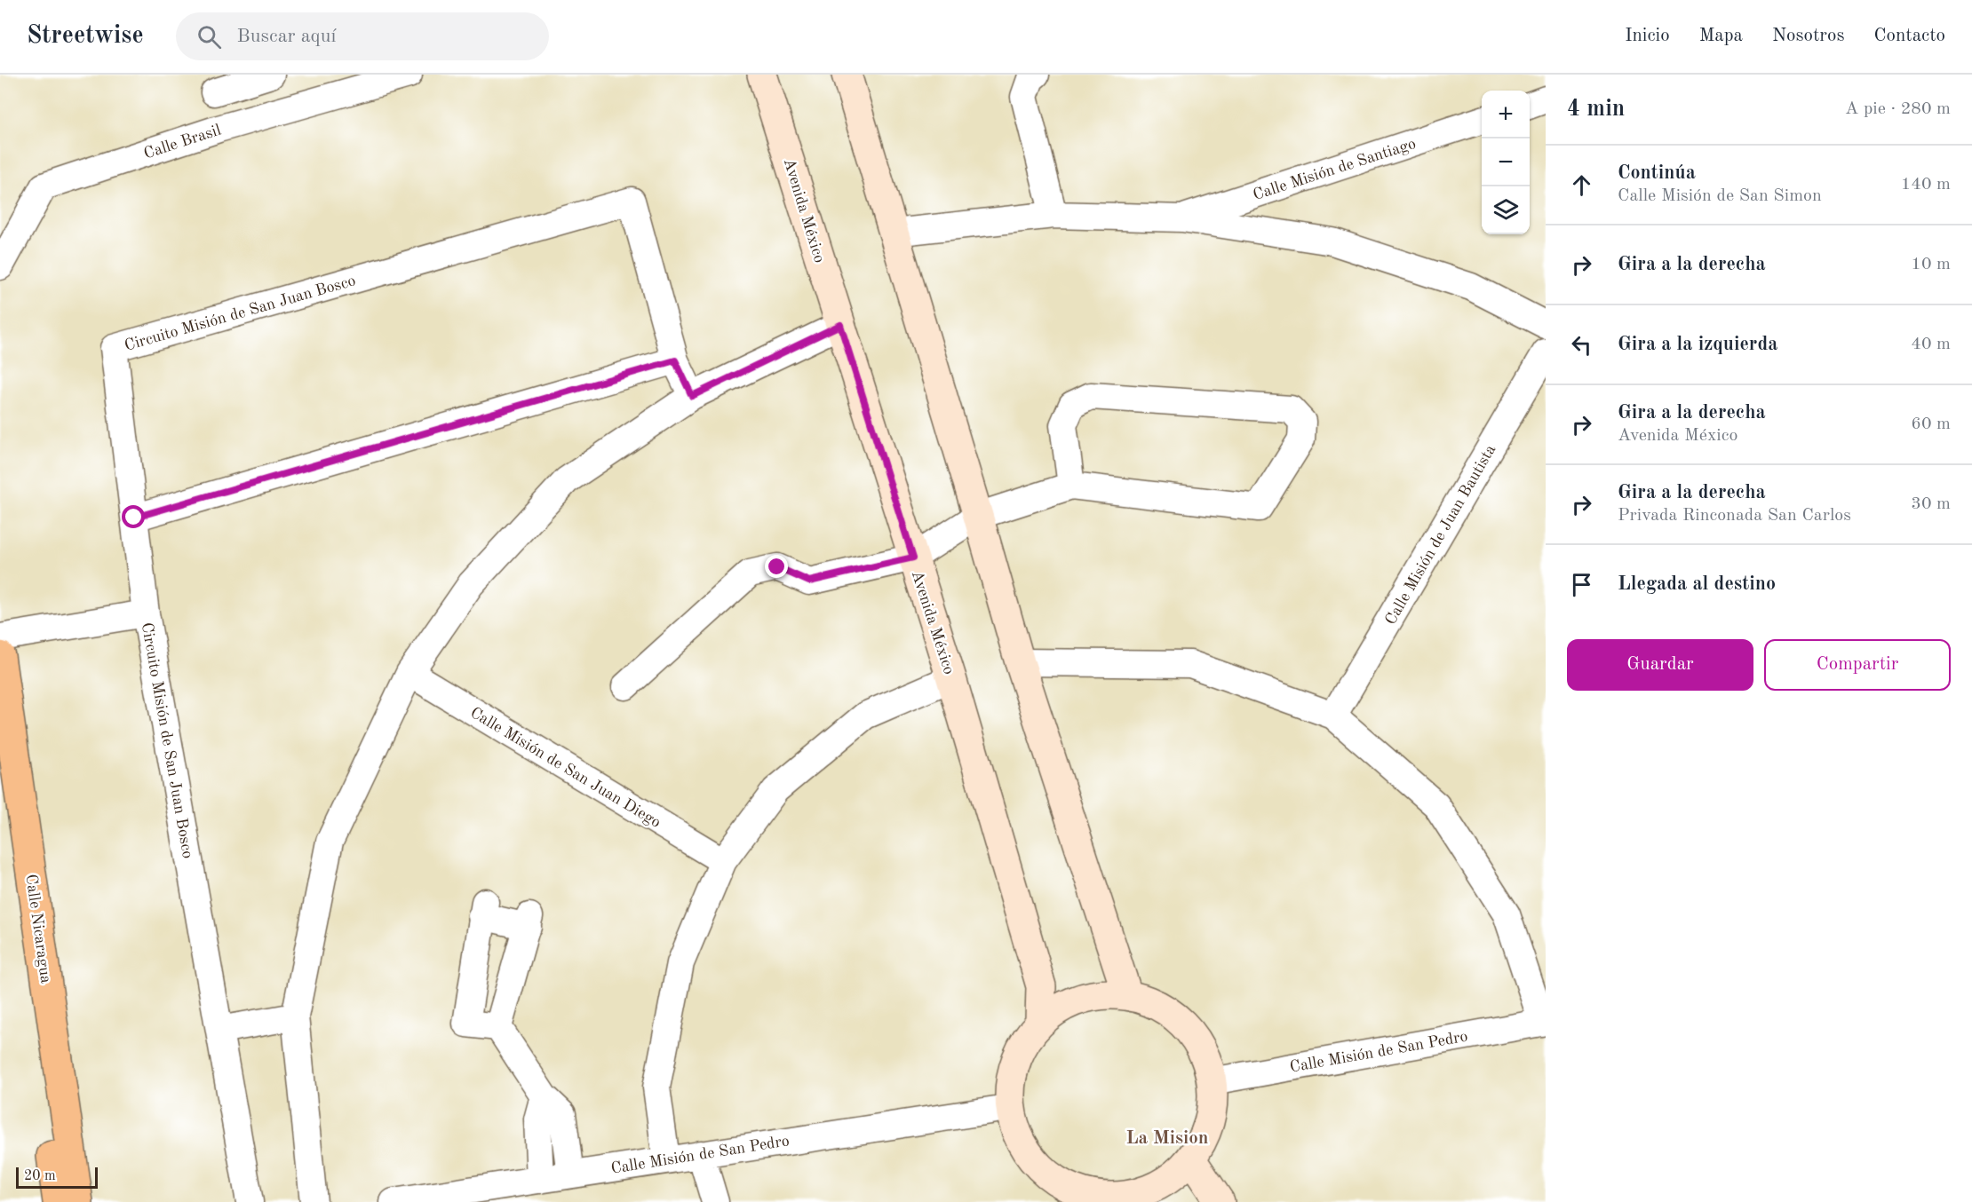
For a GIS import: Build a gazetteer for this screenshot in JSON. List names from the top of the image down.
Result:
{
  "streets": {
    "main road": ["Calle Nicaragua"],
    "street": [
      "Calle Brasil",
      "Calle Misión de Santiago",
      "Avenida México",
      "Circuito Misión de San Juan Bosco",
      "Calle Misión de Juan Bautista",
      "Calle Misión de San Juan Diego",
      "Calle Misión de San Pedro"
    ]
  },
  "districts": ["La Mision"],
  "scale_bar": "20 m",
  "page": {
    "header": "Streetwise",
    "search": "Buscar aquí",
    "nav": [
      "Inicio",
      "Mapa",
      "Nosotros",
      "Contacto"
    ],
    "heading": ["4 min", "A pie · 280 m"],
    "map_buttons": ["+", "−"],
    "list": [
      ["Continúa", "Calle Misión de San Simon", "140 m"],
      ["Gira a la derecha", "10 m"],
      ["Gira a la izquierda", "40 m"],
      ["Gira a la derecha", "Avenida México", "60 m"],
      ["Gira a la derecha", "Privada Rinconada San Carlos", "30 m"],
      "Llegada al destino"
    ],
    "buttons": ["Guardar", "Compartir"],
    "scale": "20 m"
  }
}
